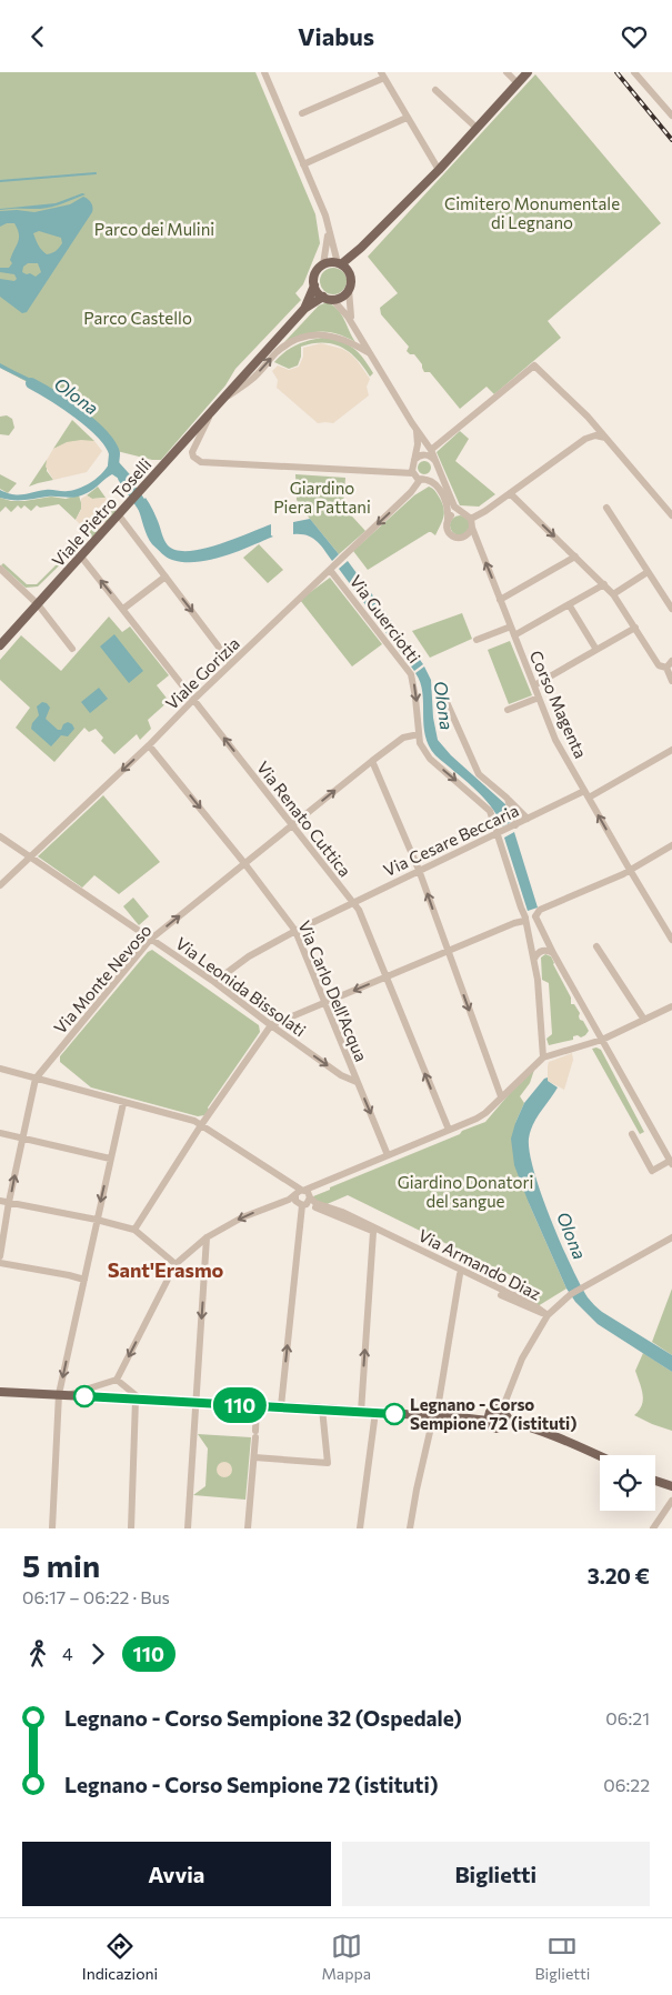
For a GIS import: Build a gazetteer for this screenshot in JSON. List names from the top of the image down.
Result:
{
  "streets": {
    "main road": ["Viale Pietro Toselli"],
    "street": [
      "Via Guerciotti",
      "Viale Gorizia",
      "Corso Magenta",
      "Via Renato Cuttica",
      "Via Cesare Beccaria",
      "Via Monte Nevoso",
      "Via Leonida Bissolati",
      "Via Carlo Dell'Acqua",
      "Via Armando Diaz"
    ]
  },
  "crossings": [
    ["Viale Pietro Toselli", "Via Renato Cuttica"],
    ["Via Guerciotti", "Viale Gorizia"],
    ["Via Guerciotti", "Via Cesare Beccaria"],
    ["Via Guerciotti", "Via Monte Nevoso"],
    ["Viale Gorizia", "Via Renato Cuttica"],
    ["Viale Gorizia", "Via Leonida Bissolati"],
    ["Viale Gorizia", "Via Carlo Dell'Acqua"],
    ["Corso Magenta", "Via Cesare Beccaria"],
    ["Via Renato Cuttica", "Via Cesare Beccaria"],
    ["Via Renato Cuttica", "Via Monte Nevoso"],
    ["Via Cesare Beccaria", "Via Leonida Bissolati"],
    ["Via Cesare Beccaria", "Via Carlo Dell'Acqua"],
    ["Via Monte Nevoso", "Via Leonida Bissolati"],
    ["Via Monte Nevoso", "Via Carlo Dell'Acqua"],
    ["Via Leonida Bissolati", "Via Carlo Dell'Acqua"]
  ],
  "one_way": [
    "Viale Gorizia",
    "Via Renato Cuttica",
    "Via Monte Nevoso",
    "Via Carlo Dell'Acqua"
  ],
  "districts": ["Sant'Erasmo"],
  "water": ["Olona"],
  "parks": [
    "Cimitero Monumentale di Legnano",
    "Parco dei Mulini",
    "Parco Castello",
    "Giardino Piera Pattani",
    "Giardino Donatori del sangue"
  ],
  "places": ["Legnano - Corso Sempione 72 (istituti)"],
  "lines": ["bus line 110"],
  "page": {
    "header": "Viabus",
    "on_map": "110",
    "heading": ["5 min", "06:17 – 06:22 · Bus", "3.20 €"],
    "legs": ["4", "110"],
    "list": [
      {
        "name": "Legnano - Corso Sempione 32 (Ospedale)",
        "value": "06:21"
      },
      {
        "name": "Legnano - Corso Sempione 72 (istituti)",
        "value": "06:22"
      }
    ],
    "buttons": ["Avvia", "Biglietti"],
    "tabs": ["Indicazioni", "Mappa", "Biglietti"]
  }
}
